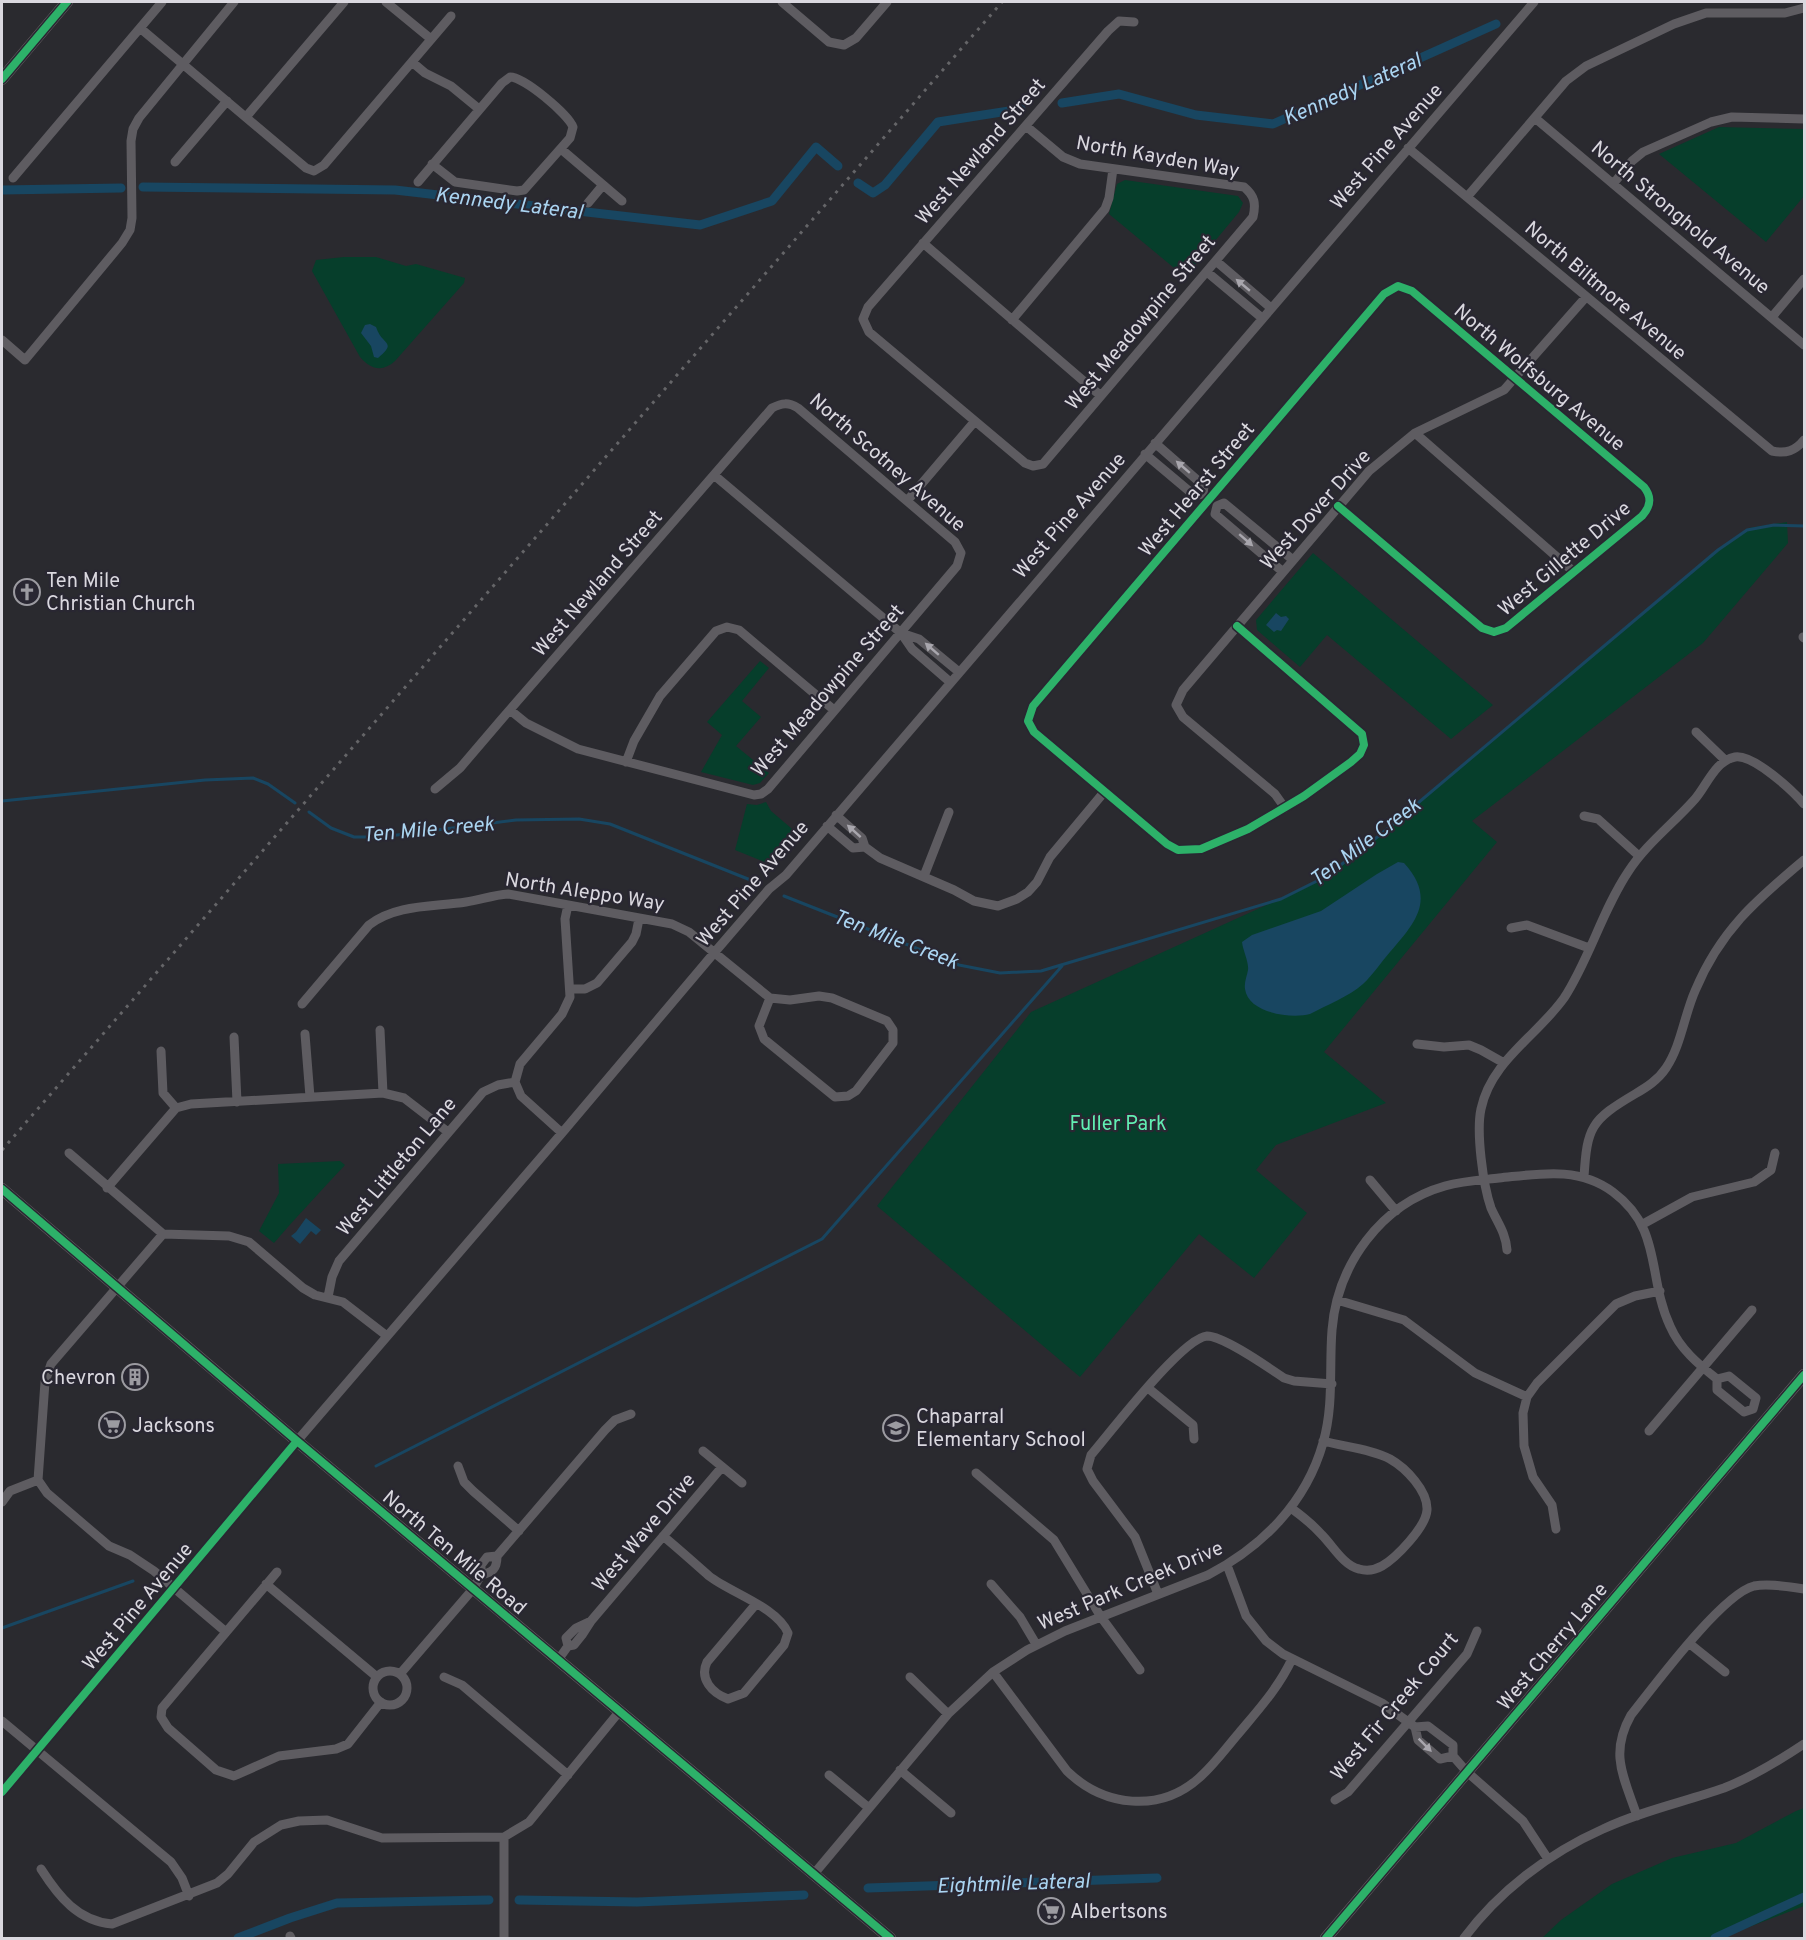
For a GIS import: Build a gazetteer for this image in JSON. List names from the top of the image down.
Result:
{
  "streets": {
    "main road": ["North Ten Mile Road", "West Cherry Lane"],
    "street": [
      "West Pine Avenue",
      "West Newland Street",
      "North Kayden Way",
      "North Stronghold Avenue",
      "North Biltmore Avenue",
      "West Meadowpine Street",
      "North Wolfsburg Avenue",
      "North Scotney Avenue",
      "West Hearst Street",
      "West Dover Drive",
      "West Gillette Drive",
      "North Aleppo Way",
      "West Littleton Lane",
      "West Wave Drive",
      "West Park Creek Drive",
      "West Fir Creek Court"
    ]
  },
  "crossings": [
    ["West Pine Avenue", "North Biltmore Avenue"],
    ["West Pine Avenue", "North Aleppo Way"],
    ["West Pine Avenue", "North Ten Mile Road"],
    ["West Newland Street", "North Kayden Way"],
    ["West Newland Street", "West Meadowpine Street"],
    ["West Newland Street", "North Scotney Avenue"],
    ["North Kayden Way", "West Meadowpine Street"],
    ["North Biltmore Avenue", "West Dover Drive"],
    ["West Meadowpine Street", "North Scotney Avenue"],
    ["North Wolfsburg Avenue", "West Hearst Street"],
    ["North Wolfsburg Avenue", "West Dover Drive"],
    ["North Wolfsburg Avenue", "West Gillette Drive"],
    ["West Dover Drive", "West Gillette Drive"],
    ["West Wave Drive", "North Ten Mile Road"],
    ["North Ten Mile Road", "West Park Creek Drive"],
    ["West Park Creek Drive", "West Cherry Lane"]
  ],
  "water": ["Kennedy Lateral", "Ten Mile Creek", "Eightmile Lateral"],
  "parks": ["Fuller Park"],
  "places": {
    "church": ["Ten Mile Christian Church"],
    "building": ["Chevron"],
    "supermarket": ["Jacksons", "Albertsons"],
    "school or university": ["Chaparral Elementary School"]
  }
}
